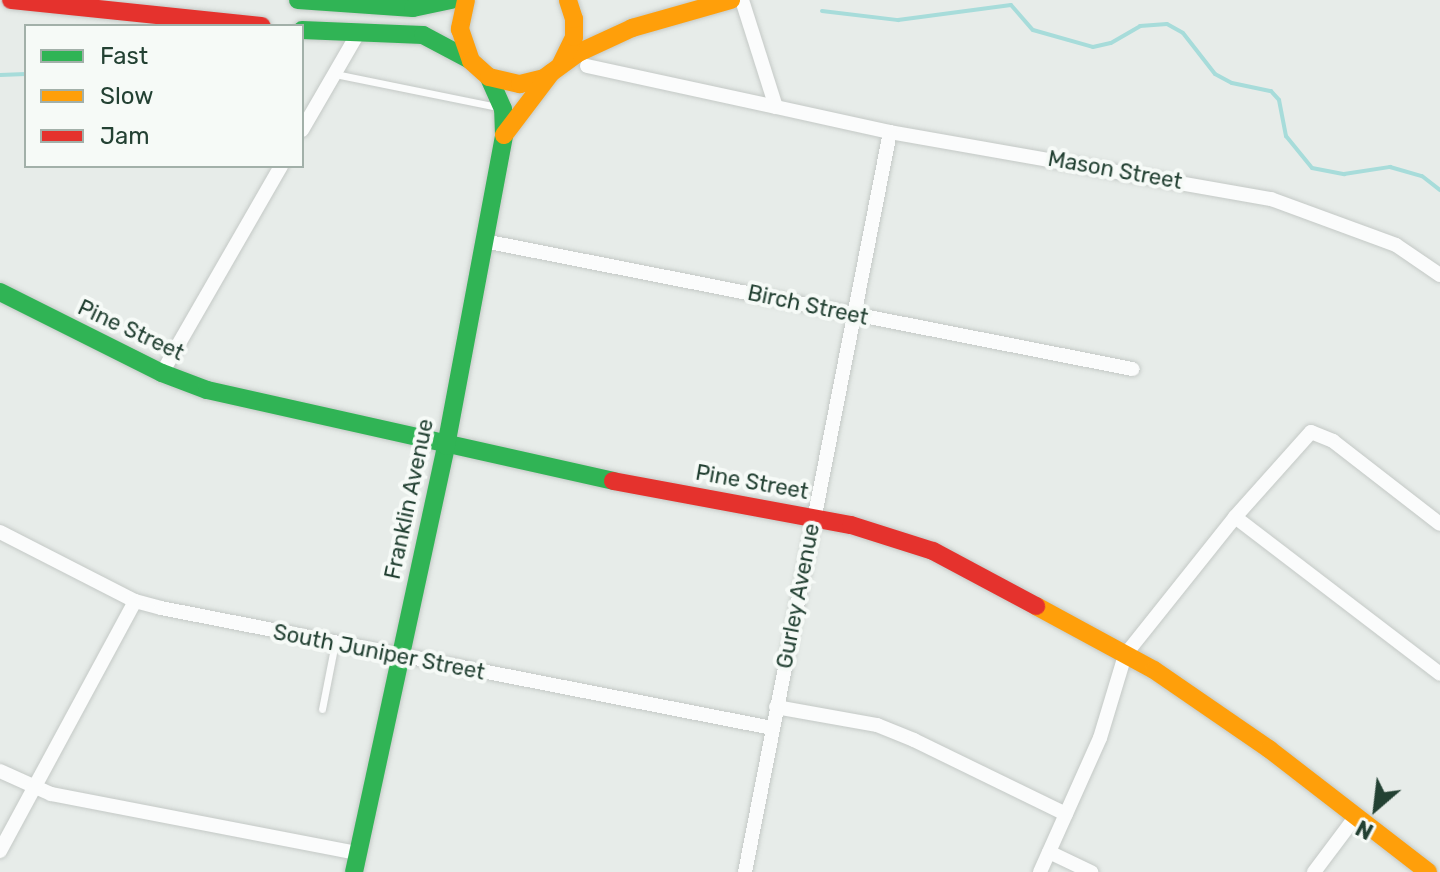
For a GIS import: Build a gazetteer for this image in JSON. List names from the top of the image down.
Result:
{
  "streets": {
    "street": [
      "Mason Street",
      "Birch Street",
      "Pine Street",
      "Franklin Avenue",
      "Gurley Avenue",
      "South Juniper Street"
    ]
  },
  "crossings": [
    ["Mason Street", "Gurley Avenue"],
    ["Birch Street", "Franklin Avenue"],
    ["Birch Street", "Gurley Avenue"],
    ["Pine Street", "Franklin Avenue"],
    ["Pine Street", "Gurley Avenue"],
    ["Franklin Avenue", "South Juniper Street"],
    ["Gurley Avenue", "South Juniper Street"]
  ],
  "legend": ["Fast", "Slow", "Jam"],
  "north": "bottom left"
}
